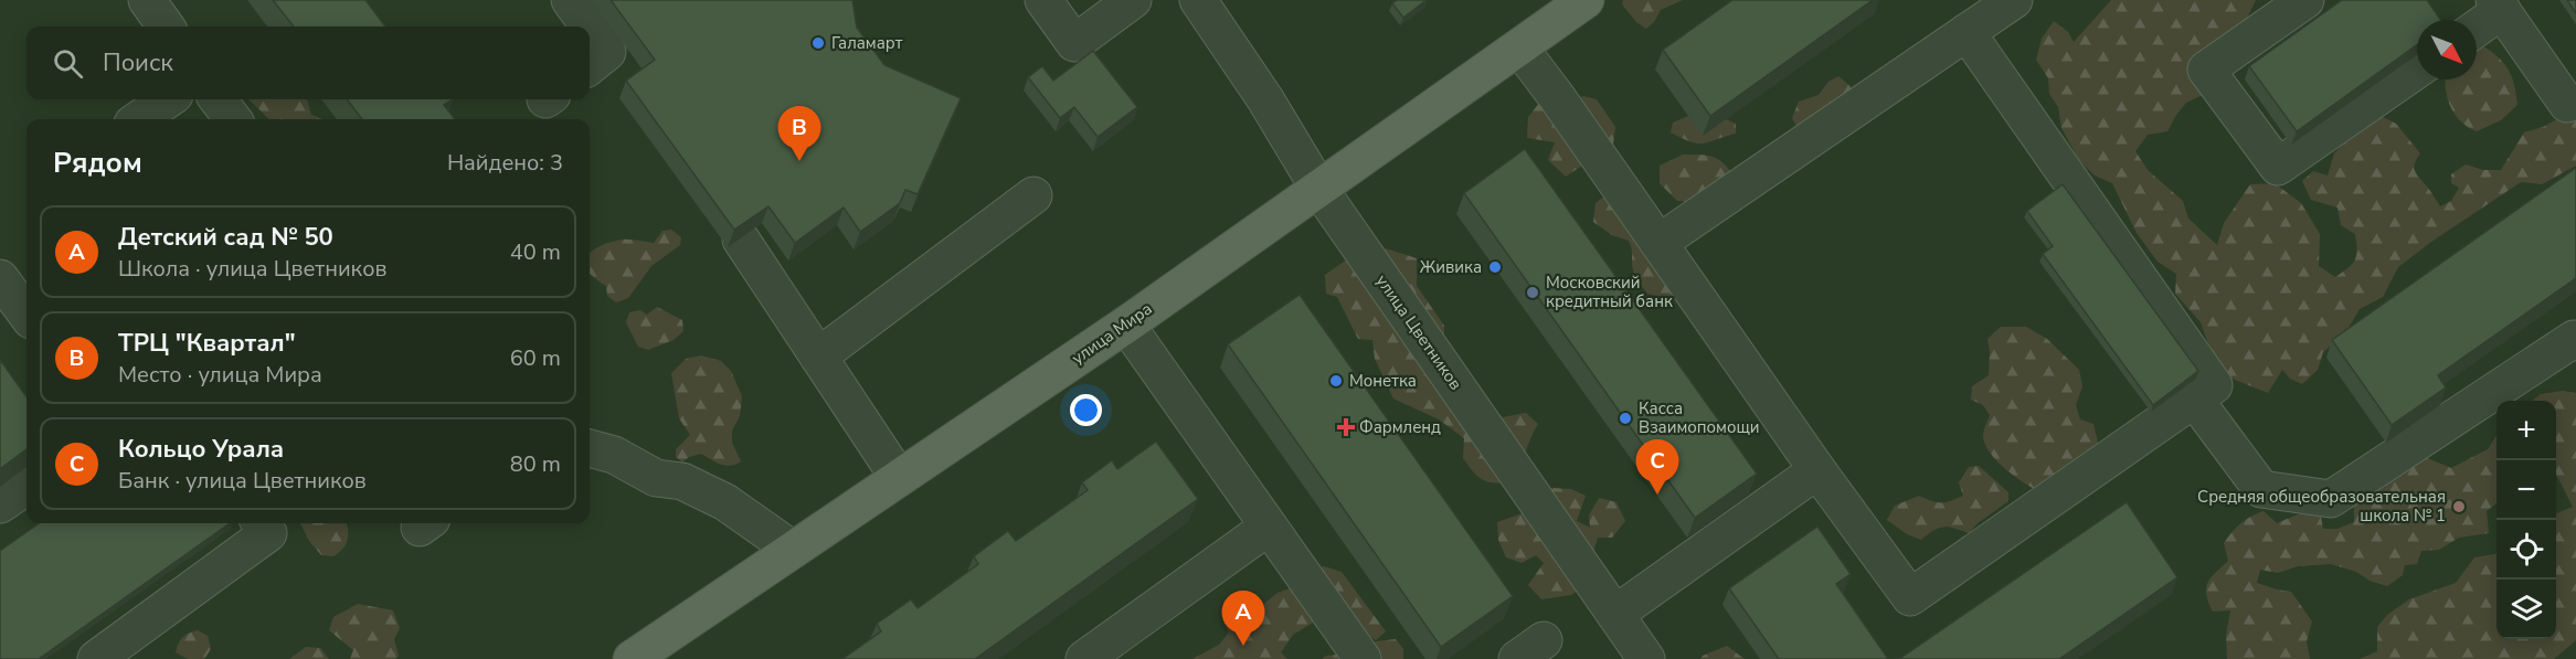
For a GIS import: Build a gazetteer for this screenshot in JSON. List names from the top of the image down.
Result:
{
  "streets": {
    "main road": ["улица Мира"],
    "street": ["улица Цветников"]
  },
  "crossings": [
    ["улица Цветников", "улица Мира"]
  ],
  "places": {
    "other": [
      "Галамарт",
      "Живика",
      "Московский кредитный банк",
      "Монетка",
      "Касса Взаимопомощи",
      "Средняя общеобразовательная школа № 1"
    ],
    "health": ["Фармленд"]
  },
  "north": "bottom right",
  "page": {
    "search": "Поиск",
    "pins": ["B", "C", "A"],
    "heading": ["Рядом", "Найдено: 3"],
    "list": [
      {
        "mark": "A",
        "name": "Детский сад № 50",
        "note": "Школа · улица Цветников",
        "value": "40 m"
      },
      {
        "mark": "B",
        "name": "ТРЦ \"Квартал\"",
        "note": "Место · улица Мира",
        "value": "60 m"
      },
      {
        "mark": "C",
        "name": "Кольцо Урала",
        "note": "Банк · улица Цветников",
        "value": "80 m"
      }
    ],
    "map_buttons": ["+", "−"]
  }
}
